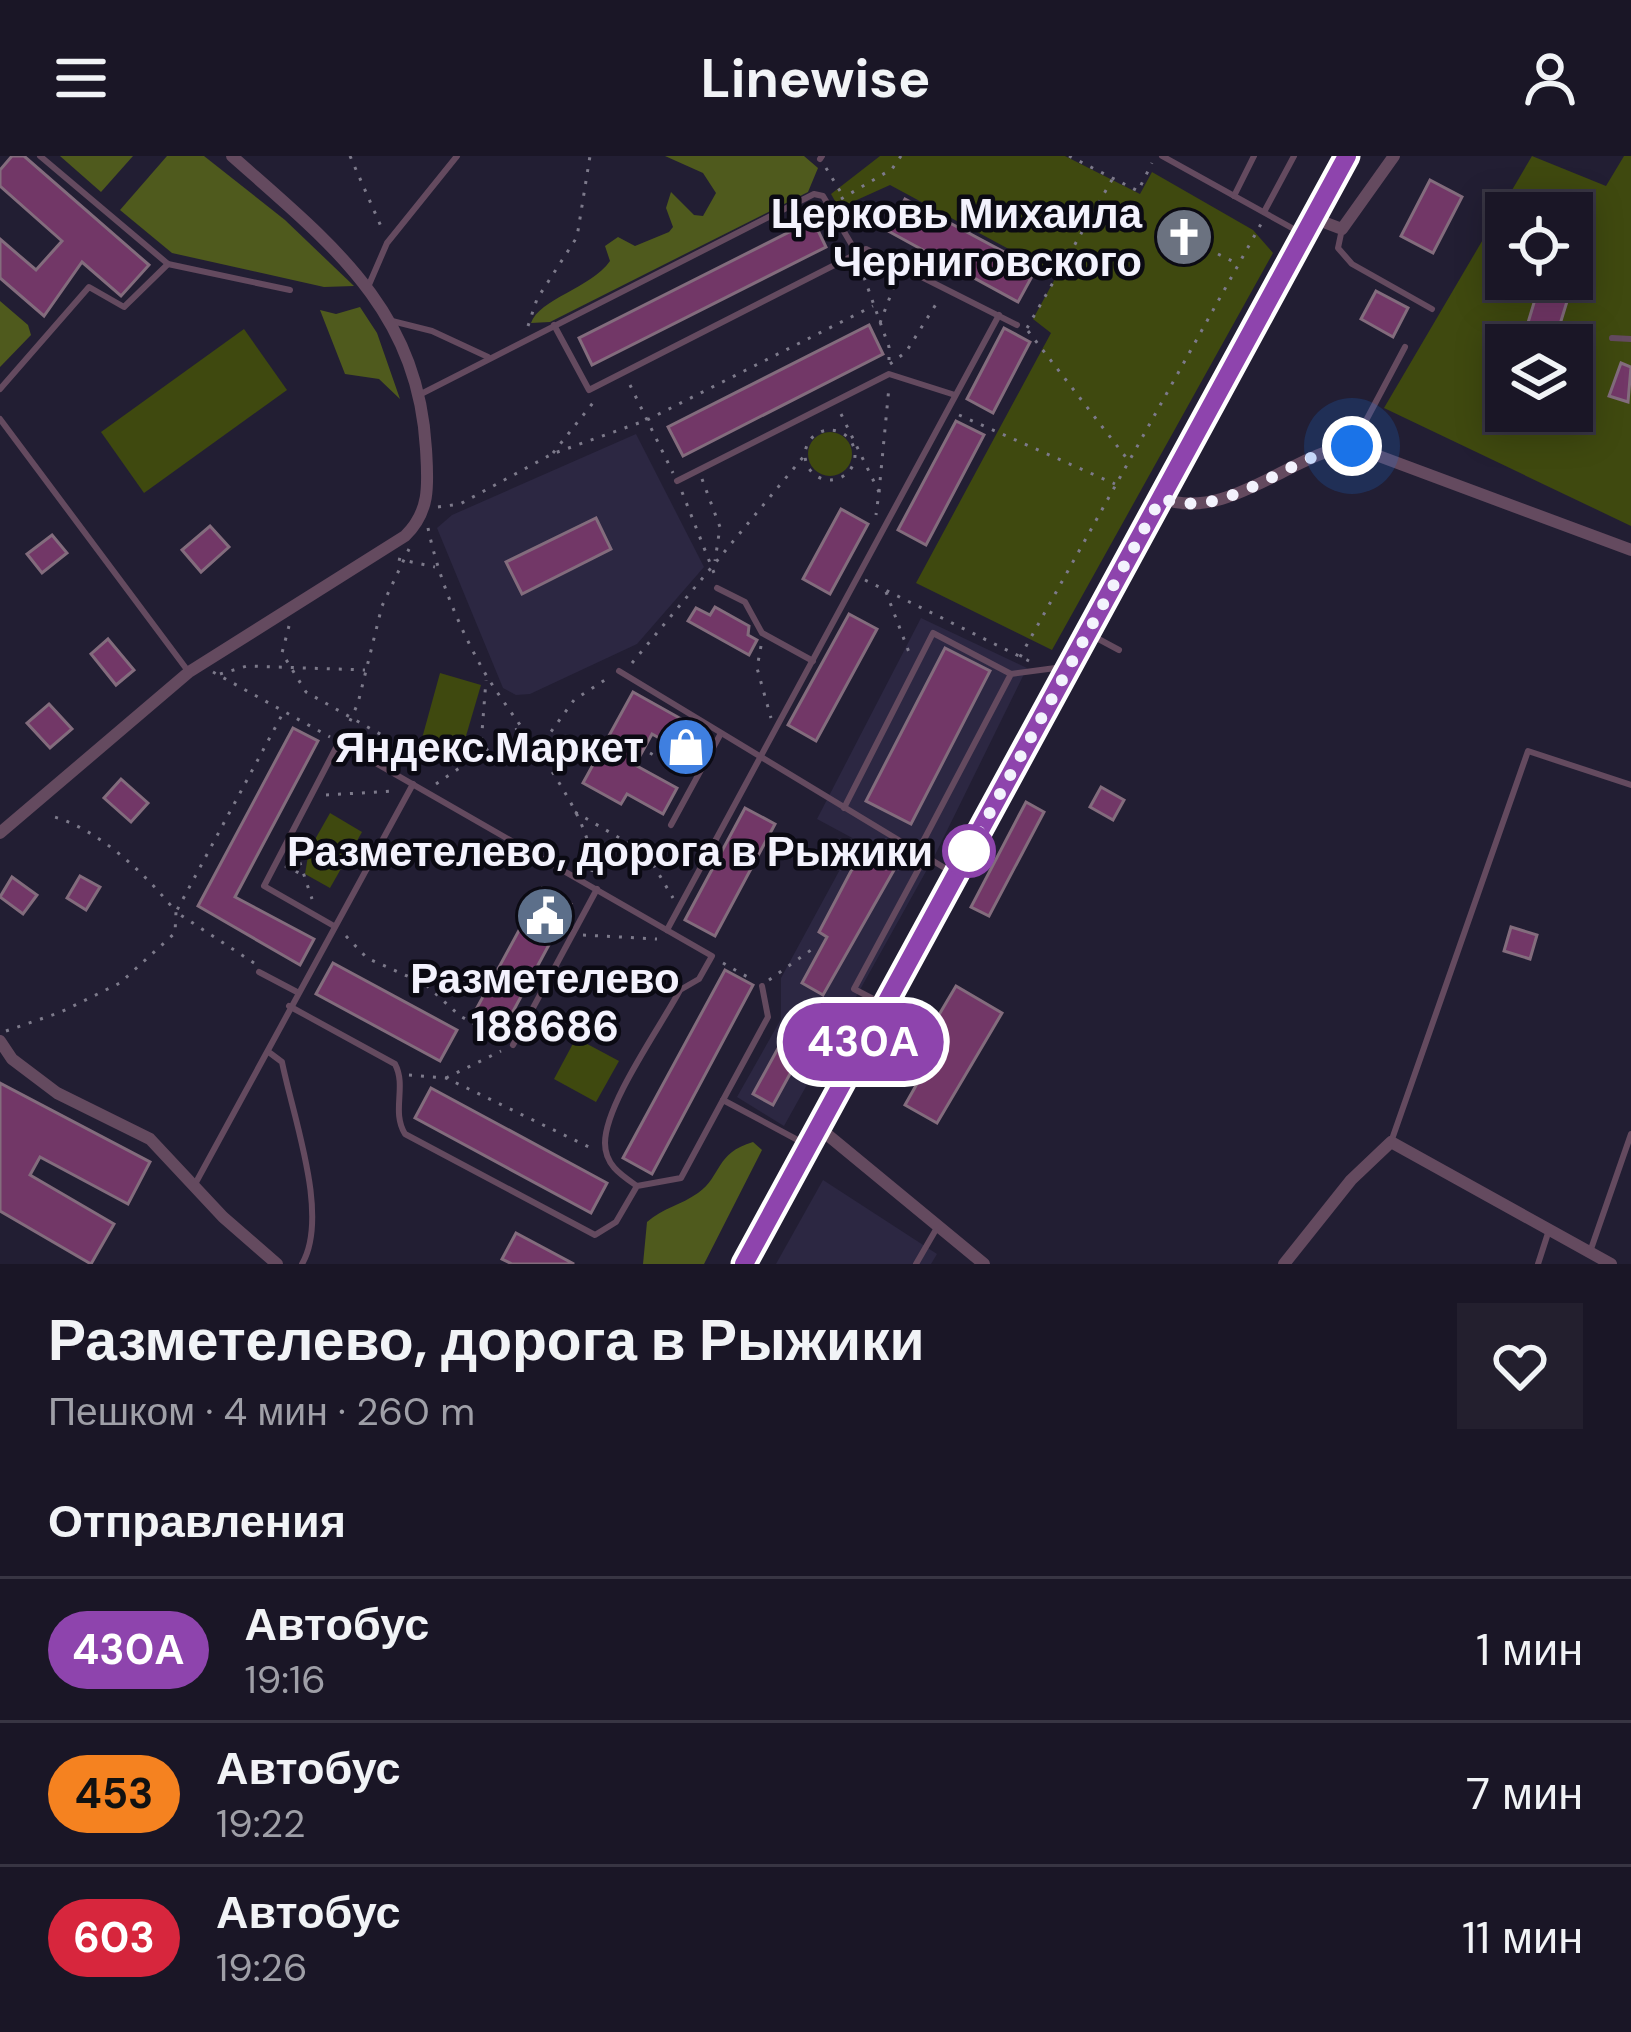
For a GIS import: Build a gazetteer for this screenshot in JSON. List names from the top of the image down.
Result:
{
  "places": {
    "church": ["Церковь Михаила Черниговского"],
    "shop": ["Яндекс.Маркет"],
    "other": ["Разметелево, дорога в Рыжики"],
    "public building": ["Разметелево 188686"]
  },
  "lines": ["bus line 430А"],
  "page": {
    "header": "Linewise",
    "on_map": "430А",
    "heading": [
      ["Разметелево, дорога в Рыжики", "Пешком · 4 мин · 260 m"],
      "Отправления"
    ],
    "list": [
      {
        "mark": "430А",
        "name": "Автобус",
        "note": "19:16",
        "value": "1 мин"
      },
      {
        "mark": "453",
        "name": "Автобус",
        "note": "19:22",
        "value": "7 мин"
      },
      {
        "mark": "603",
        "name": "Автобус",
        "note": "19:26",
        "value": "11 мин"
      }
    ]
  }
}
